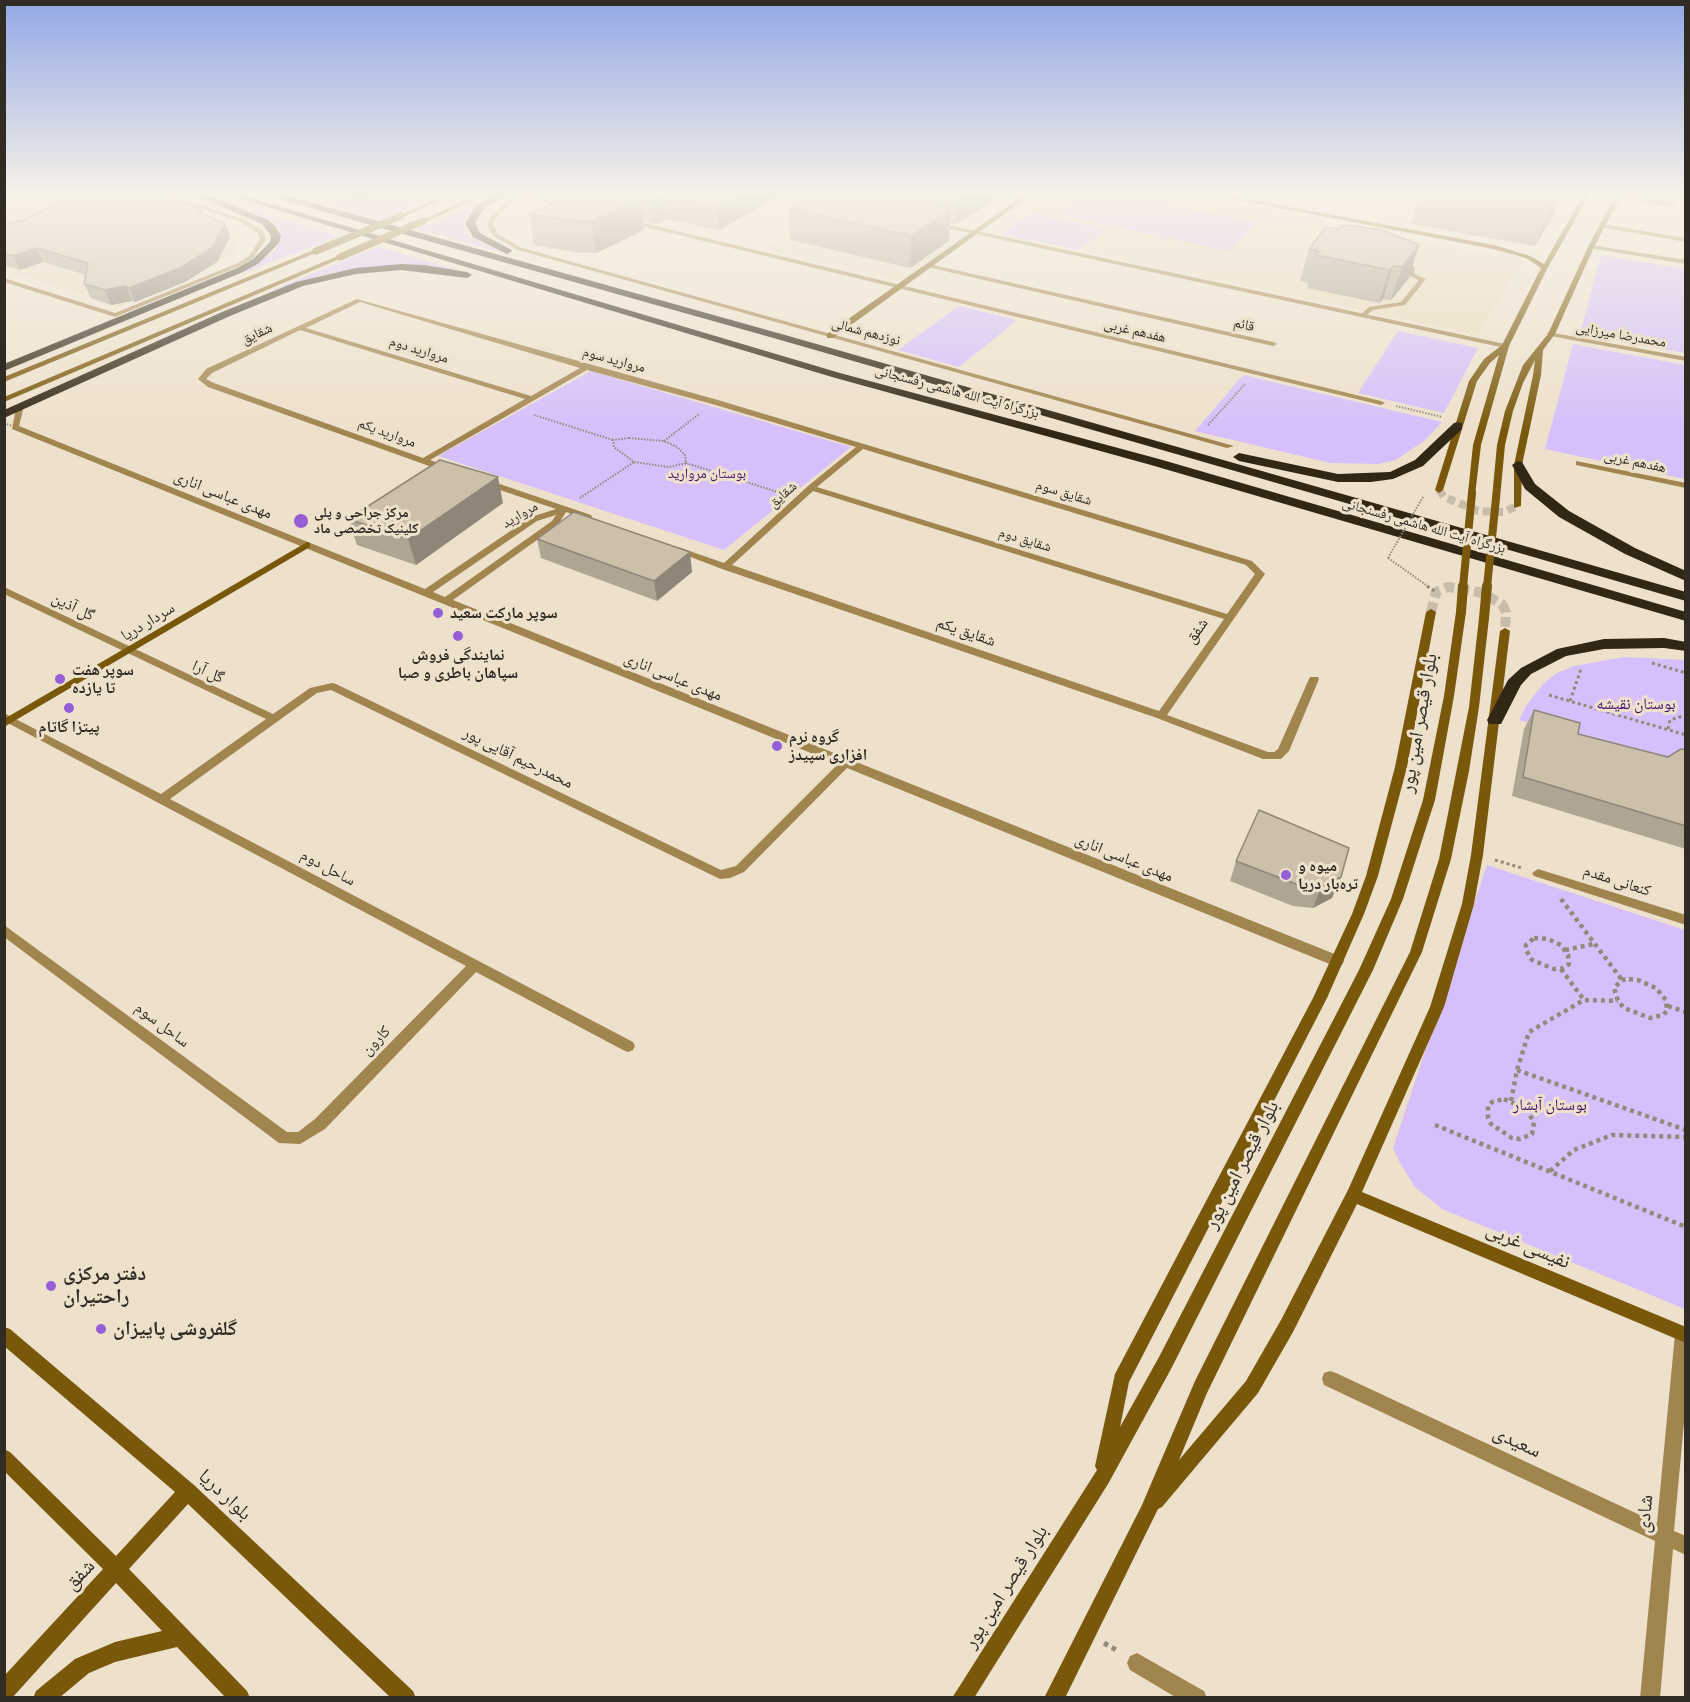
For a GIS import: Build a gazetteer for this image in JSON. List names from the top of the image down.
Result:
{
  "streets": {
    "highway": ["بزرگراه آیت الله هاشمی رفسنجانی"],
    "main road": [
      "سردار دریا",
      "شفق",
      "بلوار قیصر امین پور",
      "نفیسی غربی",
      "بلوار دریا"
    ],
    "street": [
      "قائم",
      "هفدهم غربی",
      "نوزدهم شمالی",
      "شقایق",
      "محمدرضا میرزایی",
      "مروارید دوم",
      "مروارید سوم",
      "مروارید یکم",
      "شقایق سوم",
      "مهدی عباسی اناری",
      "مروارید",
      "شقایق دوم",
      "گل آذین",
      "شقایق یکم",
      "گل آرا",
      "محمدرحیم آقایی پور",
      "ساحل دوم",
      "کنعانی مقدم",
      "ساحل سوم",
      "کارون",
      "سعیدی",
      "شادی"
    ]
  },
  "crossings": [
    ["شقایق", "مروارید دوم"],
    ["شقایق", "مروارید سوم"],
    ["شقایق", "مروارید یکم"],
    ["شقایق", "شقایق سوم"],
    ["شقایق", "شقایق دوم"],
    ["شقایق", "شقایق یکم"],
    ["مروارید سوم", "شقایق سوم"],
    ["شقایق سوم", "شفق"],
    ["مهدی عباسی اناری", "مروارید"],
    ["مهدی عباسی اناری", "سردار دریا"],
    ["مهدی عباسی اناری", "محمدرحیم آقایی پور"],
    ["شقایق دوم", "شفق"],
    ["گل آذین", "سردار دریا"],
    ["گل آذین", "گل آرا"],
    ["سردار دریا", "گل آرا"],
    ["سردار دریا", "ساحل دوم"],
    ["شفق", "شقایق یکم"],
    ["شفق", "بلوار دریا"],
    ["گل آرا", "محمدرحیم آقایی پور"],
    ["محمدرحیم آقایی پور", "ساحل دوم"],
    ["ساحل دوم", "کارون"],
    ["ساحل سوم", "کارون"],
    ["نفیسی غربی", "شادی"],
    ["سعیدی", "شادی"]
  ],
  "parks": ["بوستان مروارید", "بوستان نقیشه", "بوستان آبشار"],
  "places": [
    "مرکز جراحی و پلی کلینیک تخصصی ماد",
    "سوپر مارکت سعید",
    "نمایندگی فروش سپاهان باطری و صبا",
    "سوپر هفت تا یازده",
    "پیتزا گاتام",
    "گروه نرم افزاری سپیدز",
    "میوه و تره‌بار دریا",
    "دفتر مرکزی راحتیران",
    "گلفروشی پاییزان"
  ]
}
